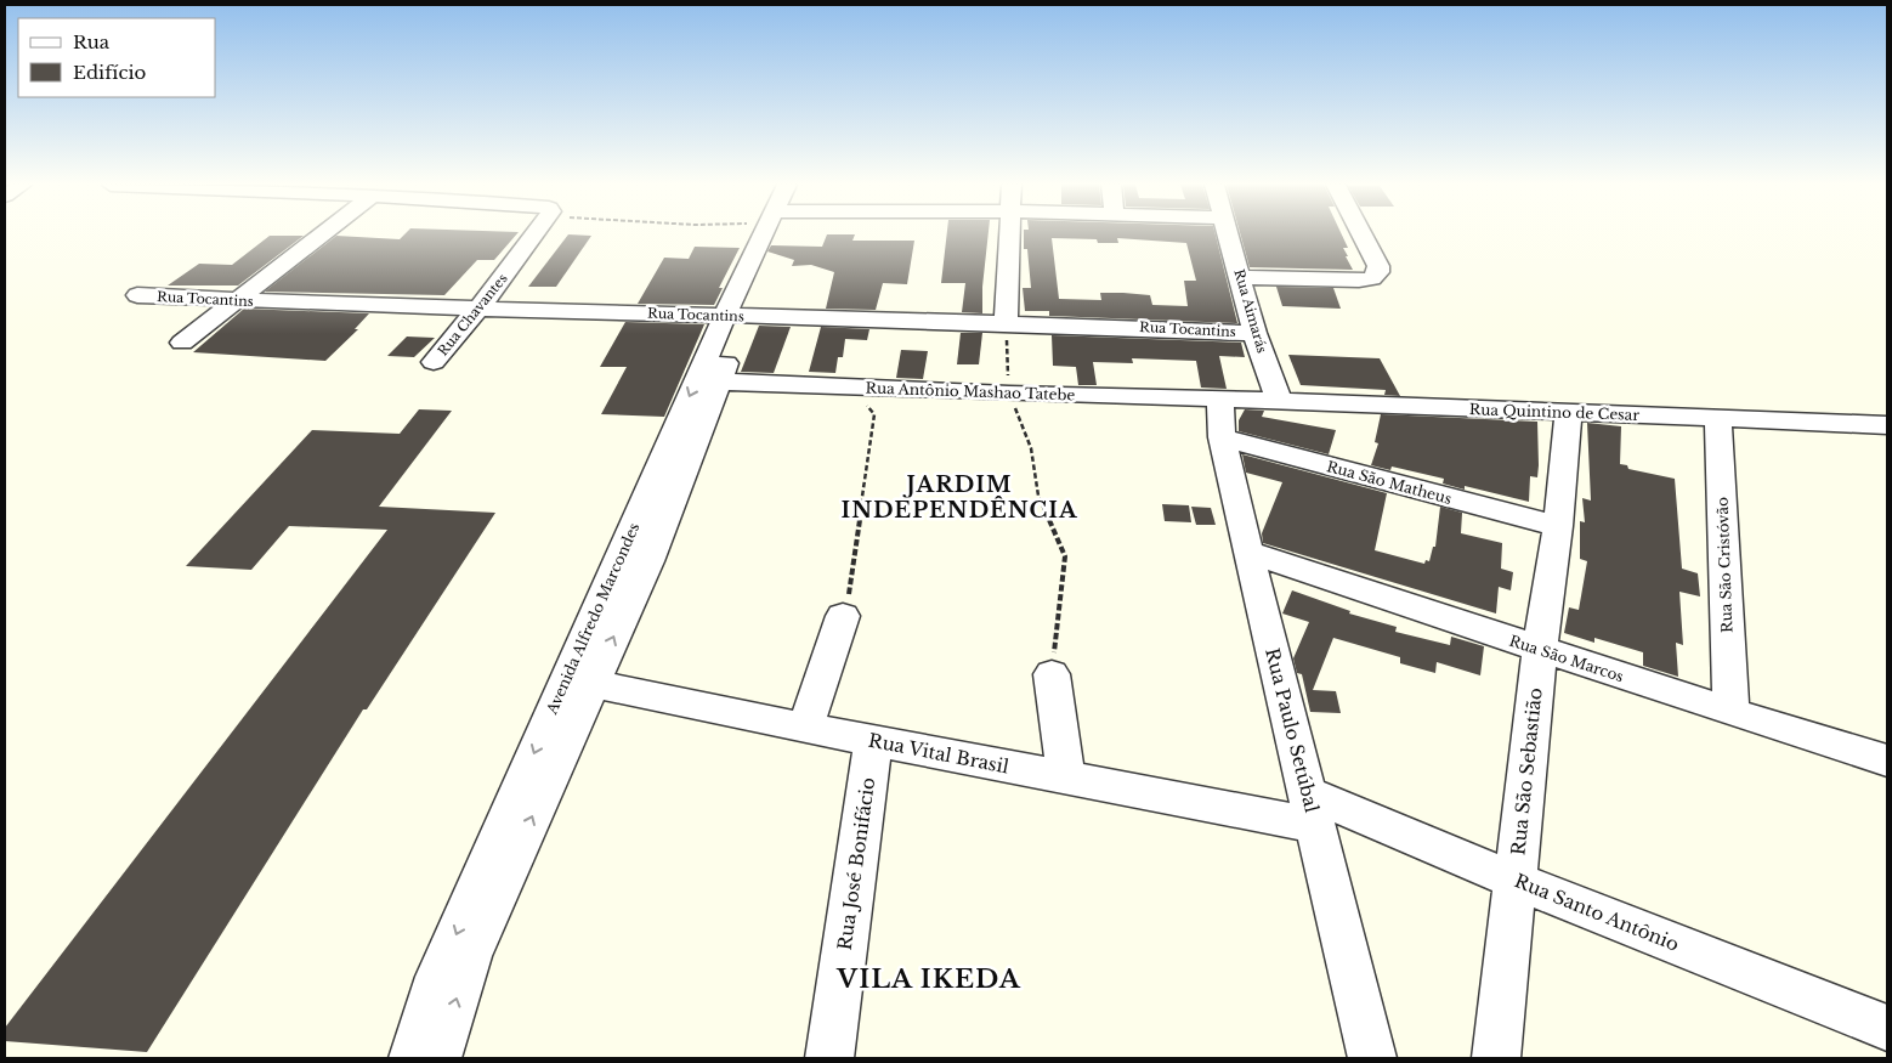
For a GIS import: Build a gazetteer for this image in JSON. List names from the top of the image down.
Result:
{
  "streets": {
    "street": [
      "Rua Tocantins",
      "Rua Aimarás",
      "Rua Chavantes",
      "Rua Antônio Mashao Tatebe",
      "Rua Quintino de Cesar",
      "Rua São Matheus",
      "Rua São Cristóvão",
      "Avenida Alfredo Marcondes",
      "Rua São Marcos",
      "Rua Paulo Setúbal",
      "Rua Vital Brasil",
      "Rua São Sebastião",
      "Rua José Bonifácio",
      "Rua Santo Antônio"
    ]
  },
  "crossings": [
    ["Rua Tocantins", "Rua Aimarás"],
    ["Rua Tocantins", "Rua Chavantes"],
    ["Rua Tocantins", "Avenida Alfredo Marcondes"],
    ["Rua Aimarás", "Rua Quintino de Cesar"],
    ["Rua Antônio Mashao Tatebe", "Rua Quintino de Cesar"],
    ["Rua Antônio Mashao Tatebe", "Avenida Alfredo Marcondes"],
    ["Rua Antônio Mashao Tatebe", "Rua Paulo Setúbal"],
    ["Rua Quintino de Cesar", "Rua São Cristóvão"],
    ["Rua Quintino de Cesar", "Rua Paulo Setúbal"],
    ["Rua Quintino de Cesar", "Rua São Sebastião"],
    ["Rua São Matheus", "Rua Paulo Setúbal"],
    ["Rua São Matheus", "Rua São Sebastião"],
    ["Rua São Cristóvão", "Rua São Marcos"],
    ["Avenida Alfredo Marcondes", "Rua Vital Brasil"],
    ["Rua São Marcos", "Rua Paulo Setúbal"],
    ["Rua São Marcos", "Rua São Sebastião"],
    ["Rua Paulo Setúbal", "Rua Vital Brasil"],
    ["Rua Paulo Setúbal", "Rua Santo Antônio"],
    ["Rua Vital Brasil", "Rua José Bonifácio"],
    ["Rua Vital Brasil", "Rua Santo Antônio"],
    ["Rua São Sebastião", "Rua Santo Antônio"]
  ],
  "districts": ["JARDIM INDEPENDÊNCIA", "VILA IKEDA"],
  "legend": ["Rua", "Edifício"]
}
